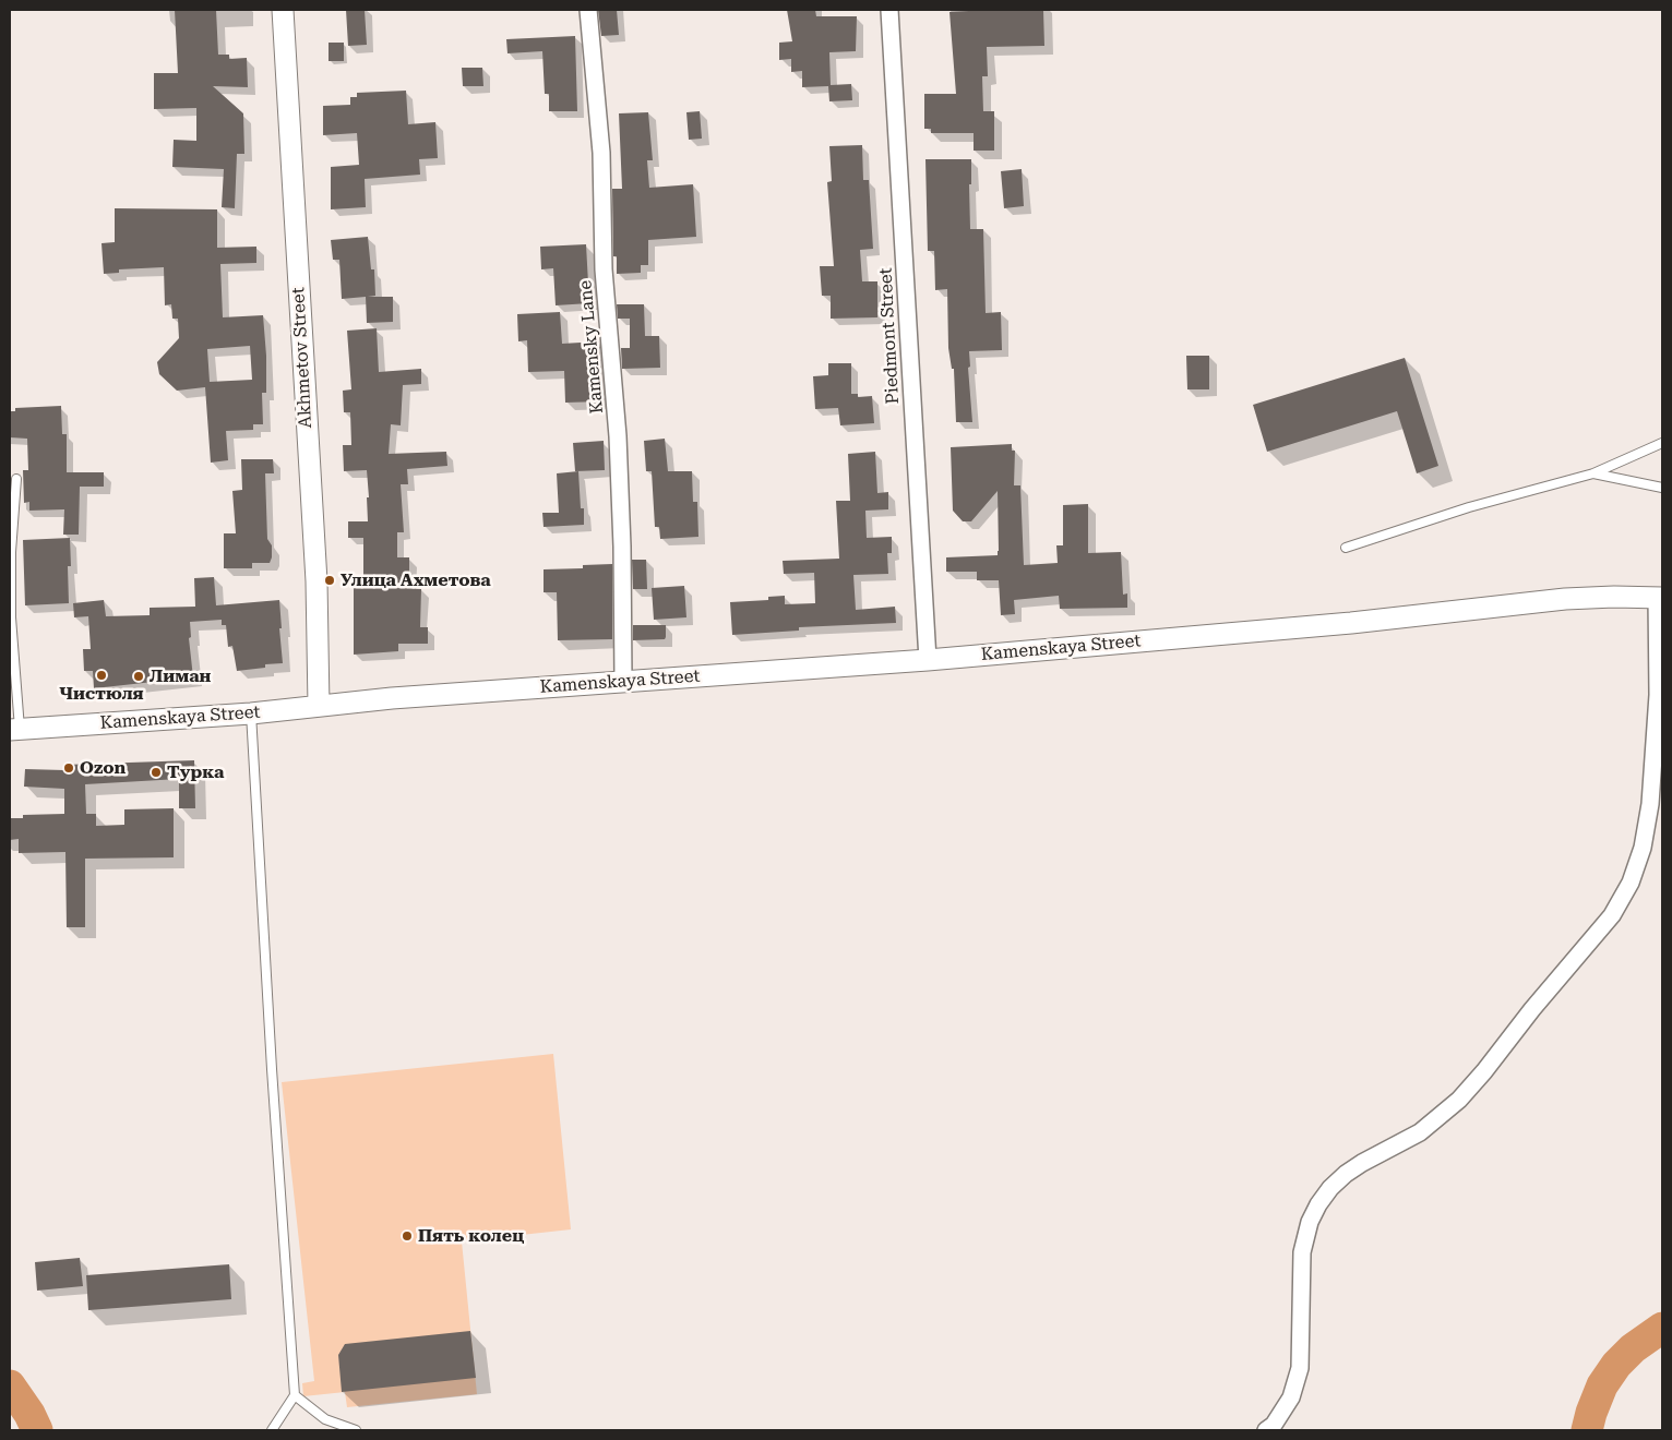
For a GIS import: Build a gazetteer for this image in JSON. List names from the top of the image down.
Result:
{
  "streets": {
    "street": [
      "Piedmont Street",
      "Kamensky Lane",
      "Akhmetov Street",
      "Kamenskaya Street"
    ]
  },
  "crossings": [
    ["Piedmont Street", "Kamenskaya Street"],
    ["Kamensky Lane", "Kamenskaya Street"],
    ["Akhmetov Street", "Kamenskaya Street"]
  ],
  "places": [
    "Улица Ахметова",
    "Чистюля",
    "Лиман",
    "Ozon",
    "Турка",
    "Пять колец"
  ]
}
